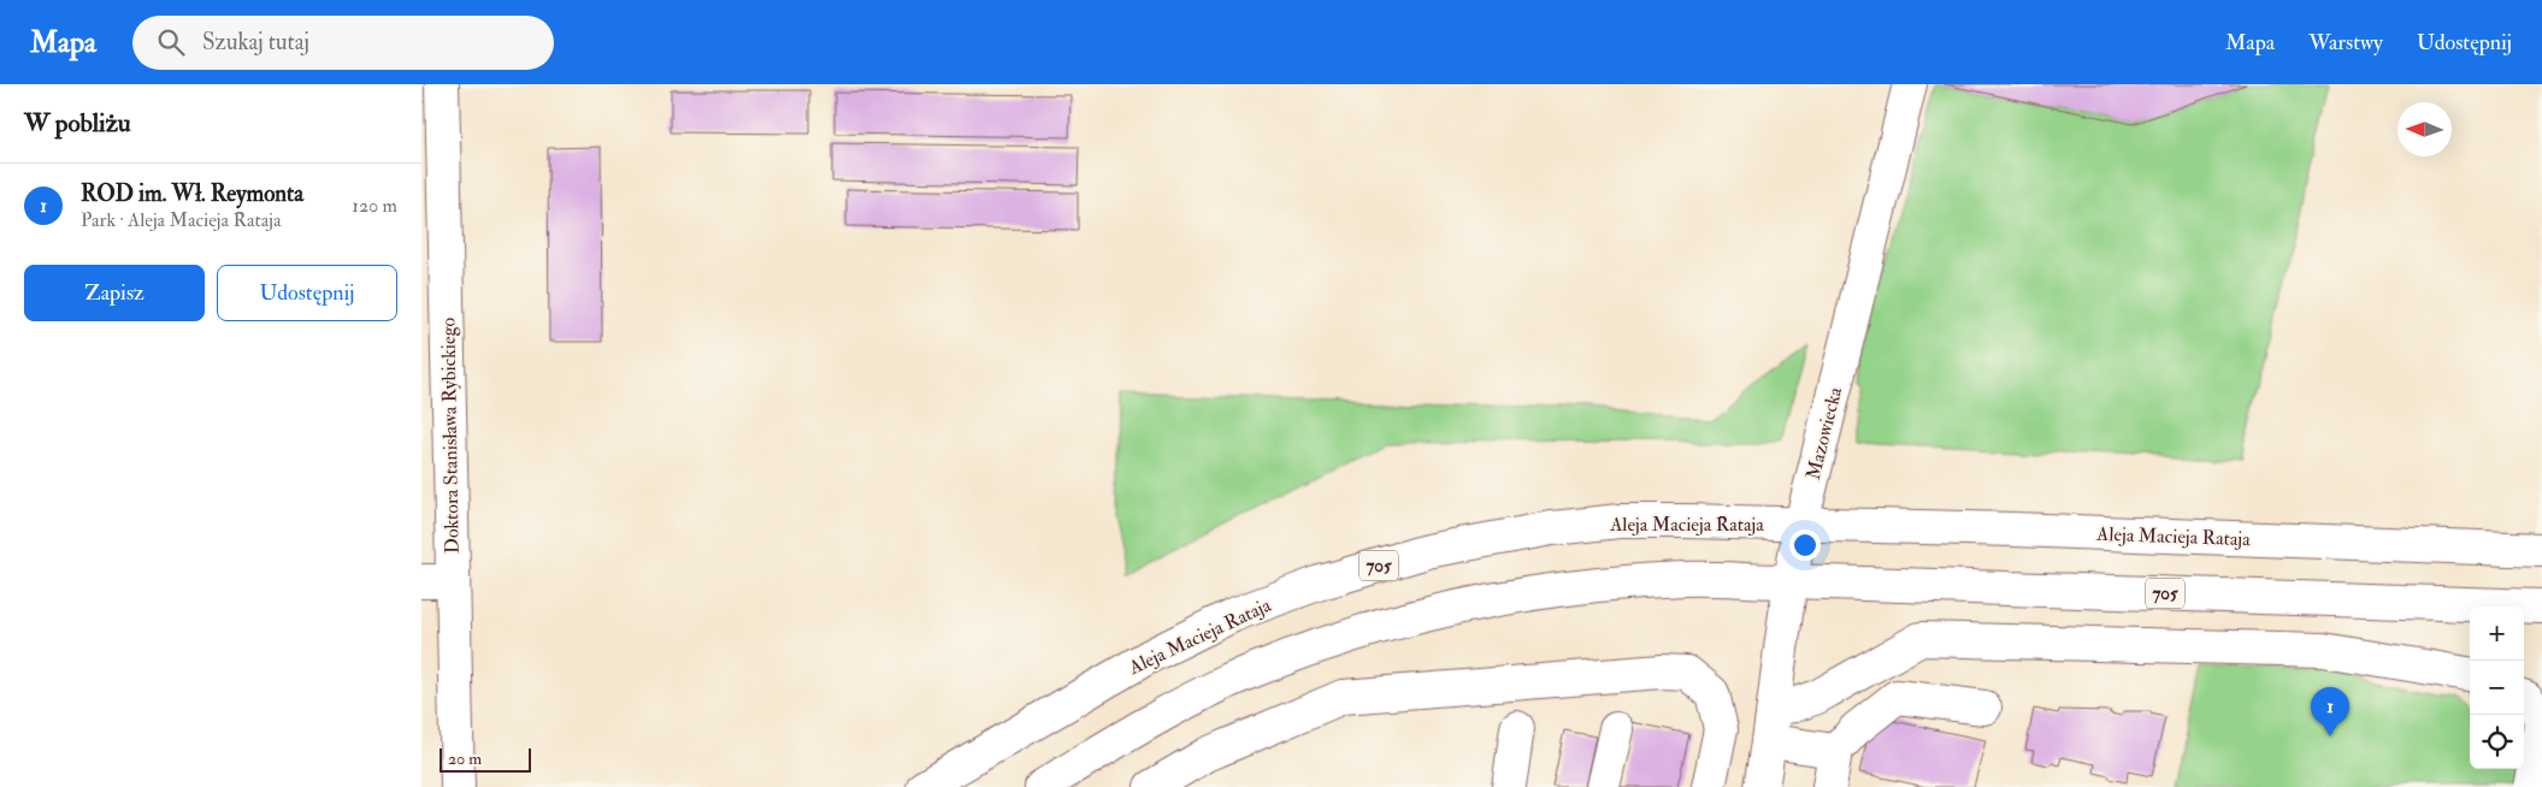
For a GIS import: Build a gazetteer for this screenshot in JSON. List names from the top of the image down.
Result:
{
  "streets": {
    "main road": [
      "Mazowiecka",
      "Doktora Stanisława Rybickiego",
      "Aleja Macieja Rataja",
      "705"
    ]
  },
  "crossings": [
    ["Mazowiecka", "Aleja Macieja Rataja"],
    ["Mazowiecka", "705"]
  ],
  "scale_bar": "20 m",
  "north": "left",
  "page": {
    "header": "Mapa",
    "search": "Szukaj tutaj",
    "nav": ["Mapa", "Warstwy", "Udostępnij"],
    "heading": "W pobliżu",
    "list": [
      {
        "mark": "1",
        "name": "ROD im. Wł. Reymonta",
        "note": "Park · Aleja Macieja Rataja",
        "value": "120 m"
      }
    ],
    "buttons": ["Zapisz", "Udostępnij"],
    "map_buttons": ["+", "−"],
    "pins": "1",
    "scale": "20 m"
  }
}
